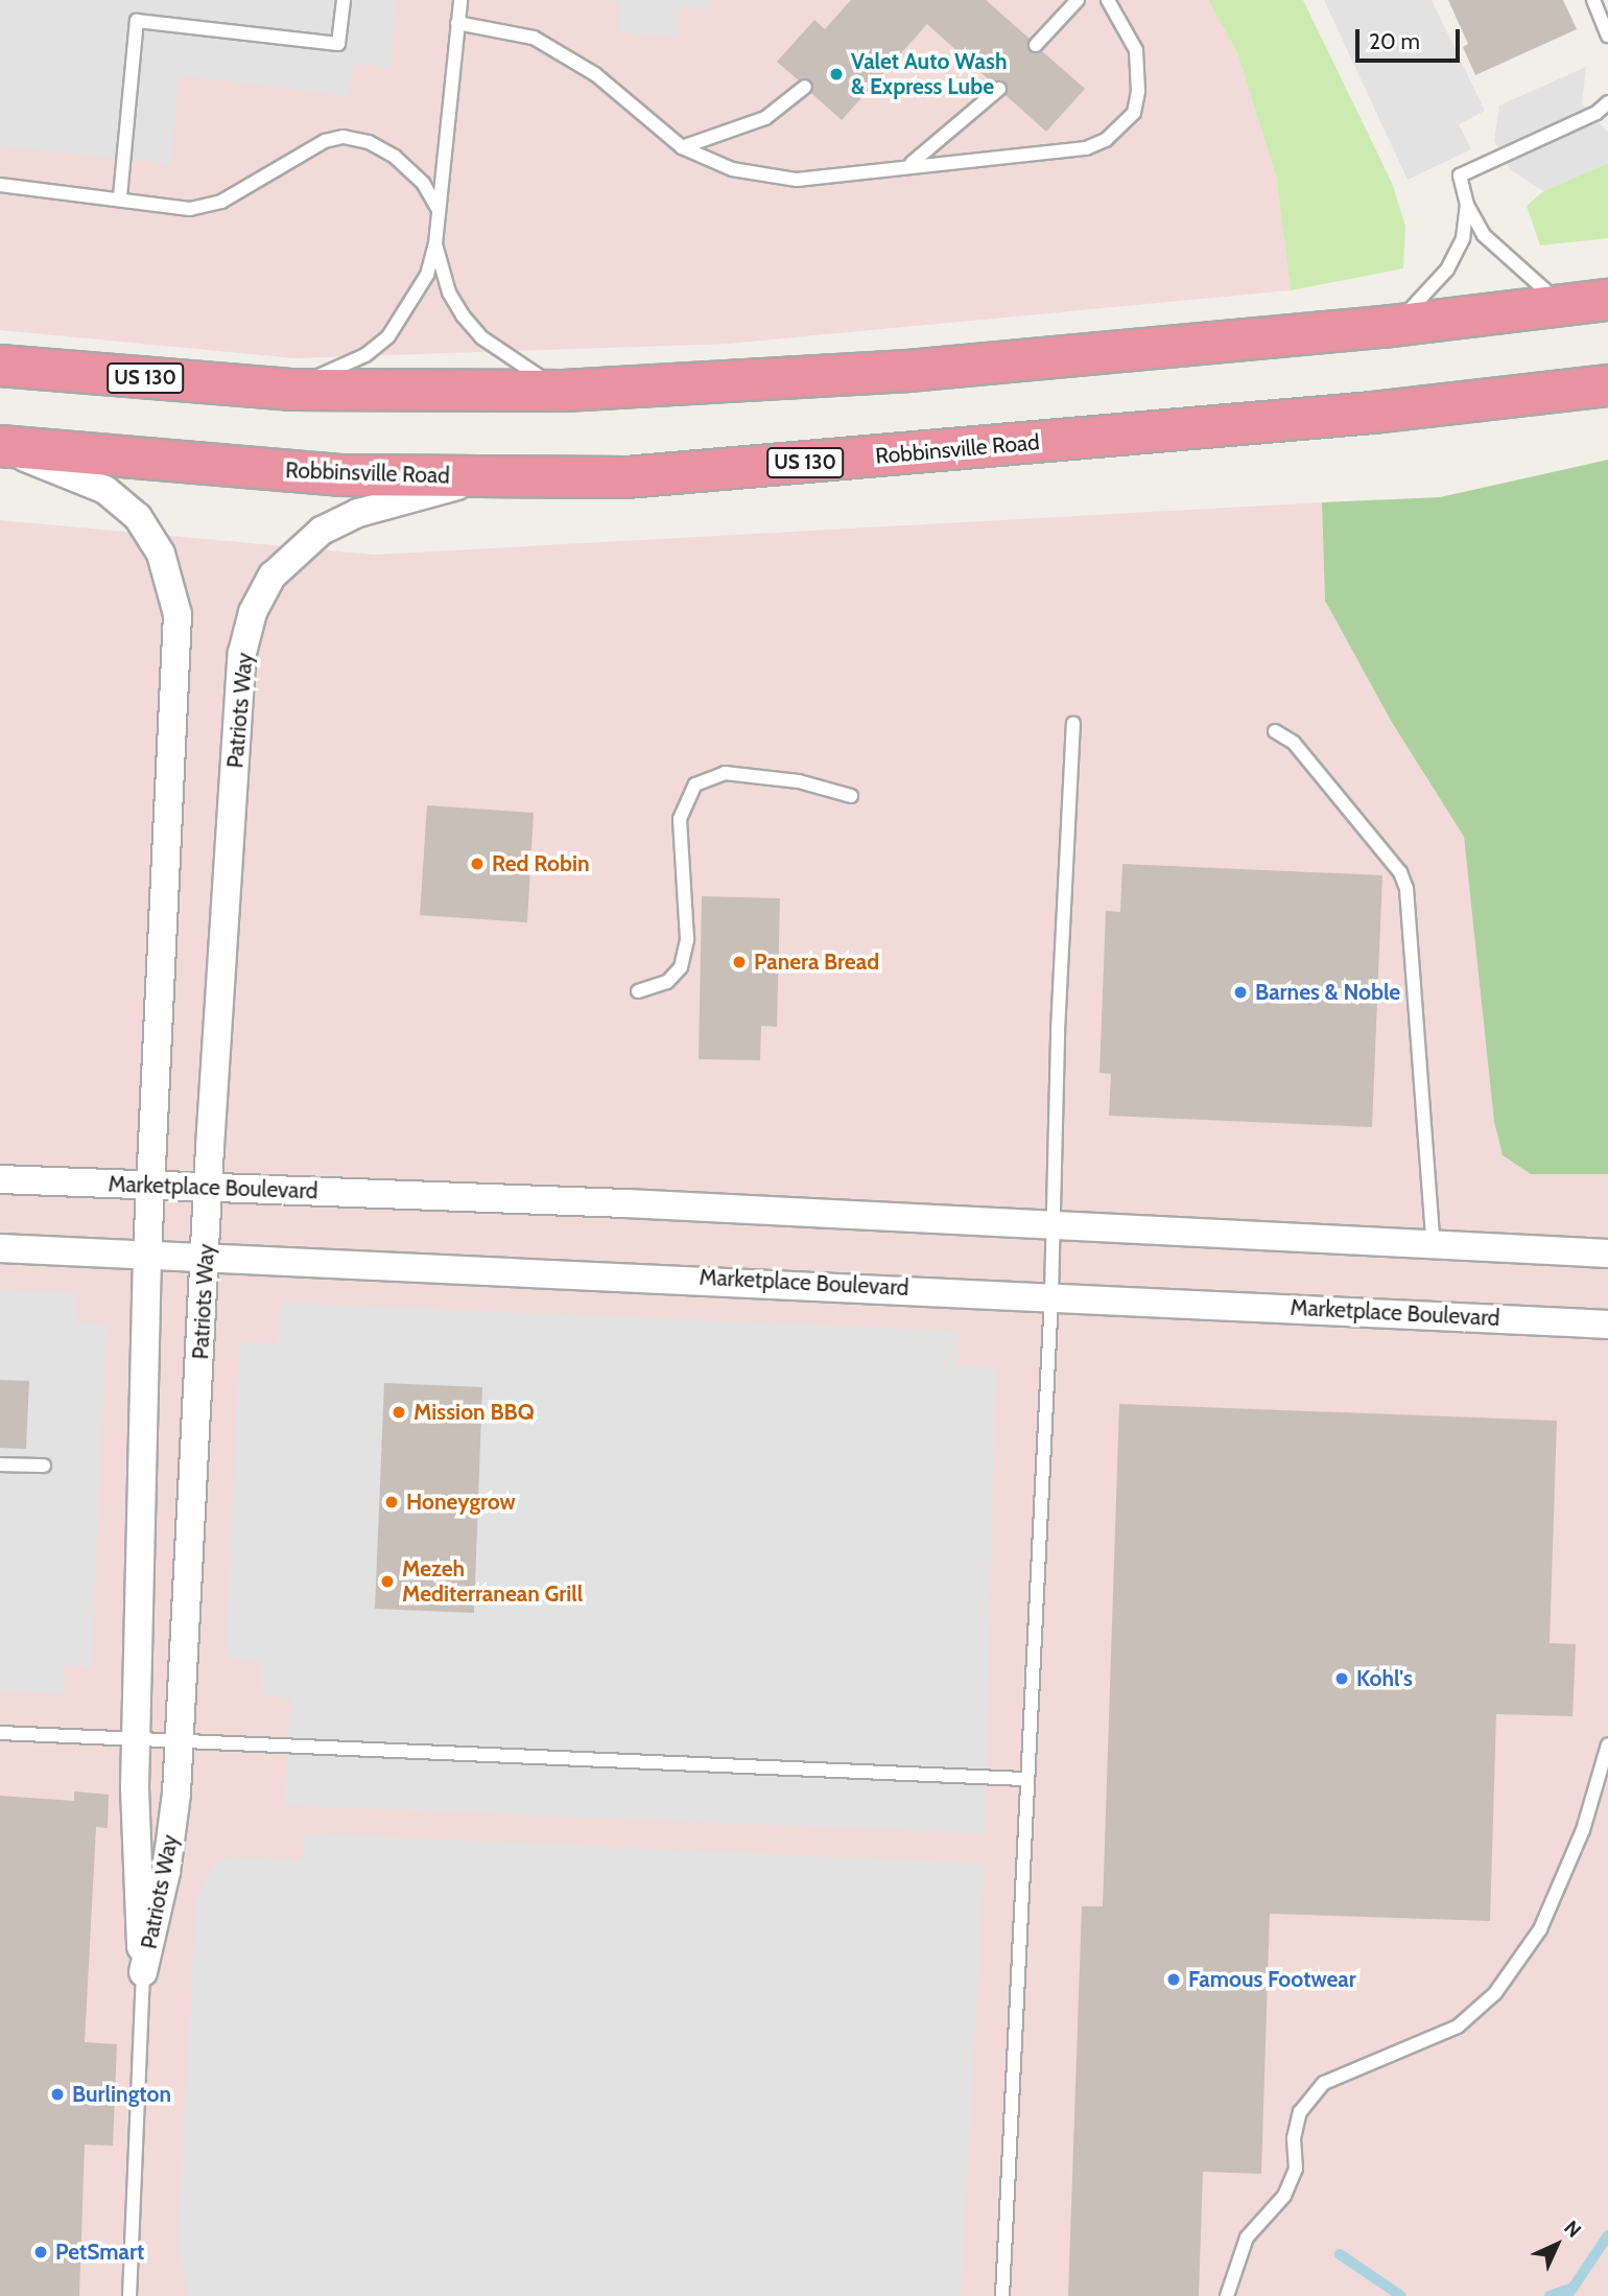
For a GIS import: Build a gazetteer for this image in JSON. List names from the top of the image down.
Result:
{
  "streets": {
    "highway": ["US 130", "Robbinsville Road"],
    "street": ["Patriots Way", "Marketplace Boulevard"]
  },
  "crossings": [
    ["Robbinsville Road", "Patriots Way"],
    ["Patriots Way", "Marketplace Boulevard"]
  ],
  "places": [
    "Valet Auto Wash & Express Lube",
    "Red Robin",
    "Panera Bread",
    "Barnes & Noble",
    "Mission BBQ",
    "Honeygrow",
    "Mezeh Mediterranean Grill",
    "Kohl's",
    "Famous Footwear",
    "Burlington",
    "PetSmart"
  ],
  "scale_bar": "20 m",
  "north": "top right"
}
